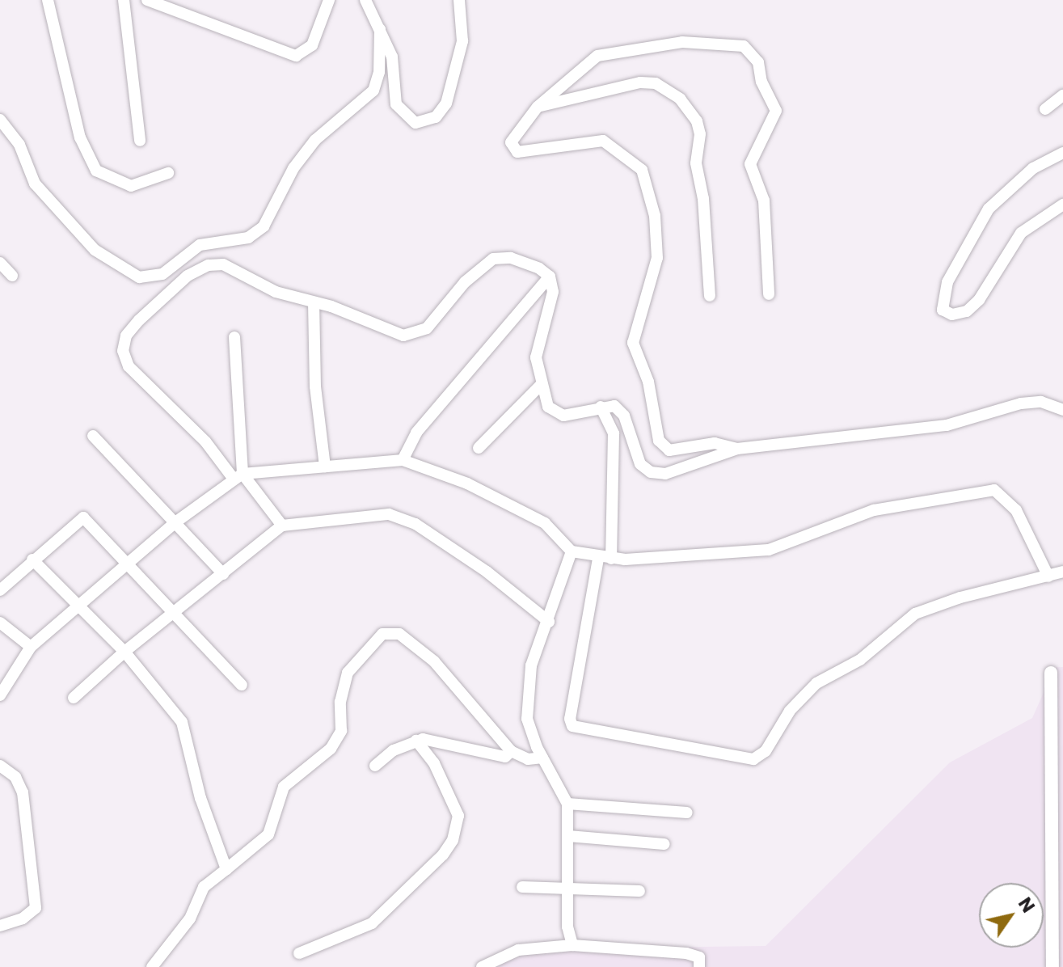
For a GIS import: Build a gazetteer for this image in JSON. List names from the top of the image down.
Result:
{
  "north": "top right"
}
